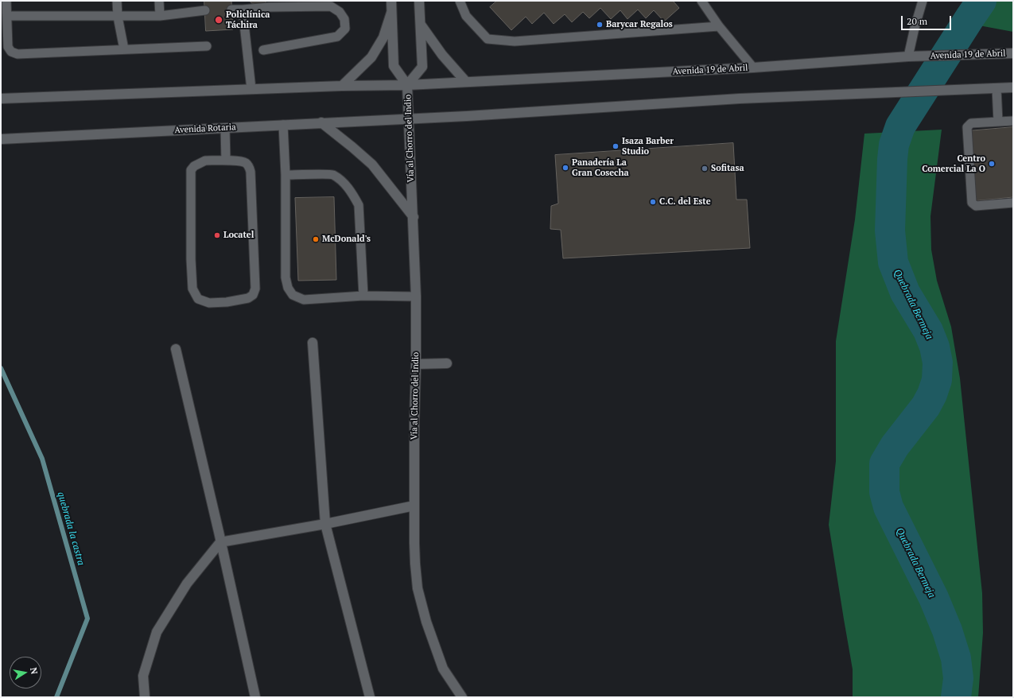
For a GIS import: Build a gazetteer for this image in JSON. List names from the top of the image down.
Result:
{
  "streets": {
    "main road": ["Avenida 19 de Abril", "Avenida Rotaria", "Vía al Chorro del Indio"]
  },
  "crossings": [
    ["Avenida 19 de Abril", "Vía al Chorro del Indio"],
    ["Avenida Rotaria", "Vía al Chorro del Indio"]
  ],
  "water": ["Quebrada Bermeja", "quebrada la castra"],
  "places": [
    "Policlínica Táchira",
    "Barycar Regalos",
    "Isaza Barber Studio",
    "Centro Comercial La O",
    "Panadería La Gran Cosecha",
    "Sofitasa",
    "C.C. del Este",
    "Locatel",
    "McDonald's"
  ],
  "scale_bar": "20 m",
  "north": "right"
}
